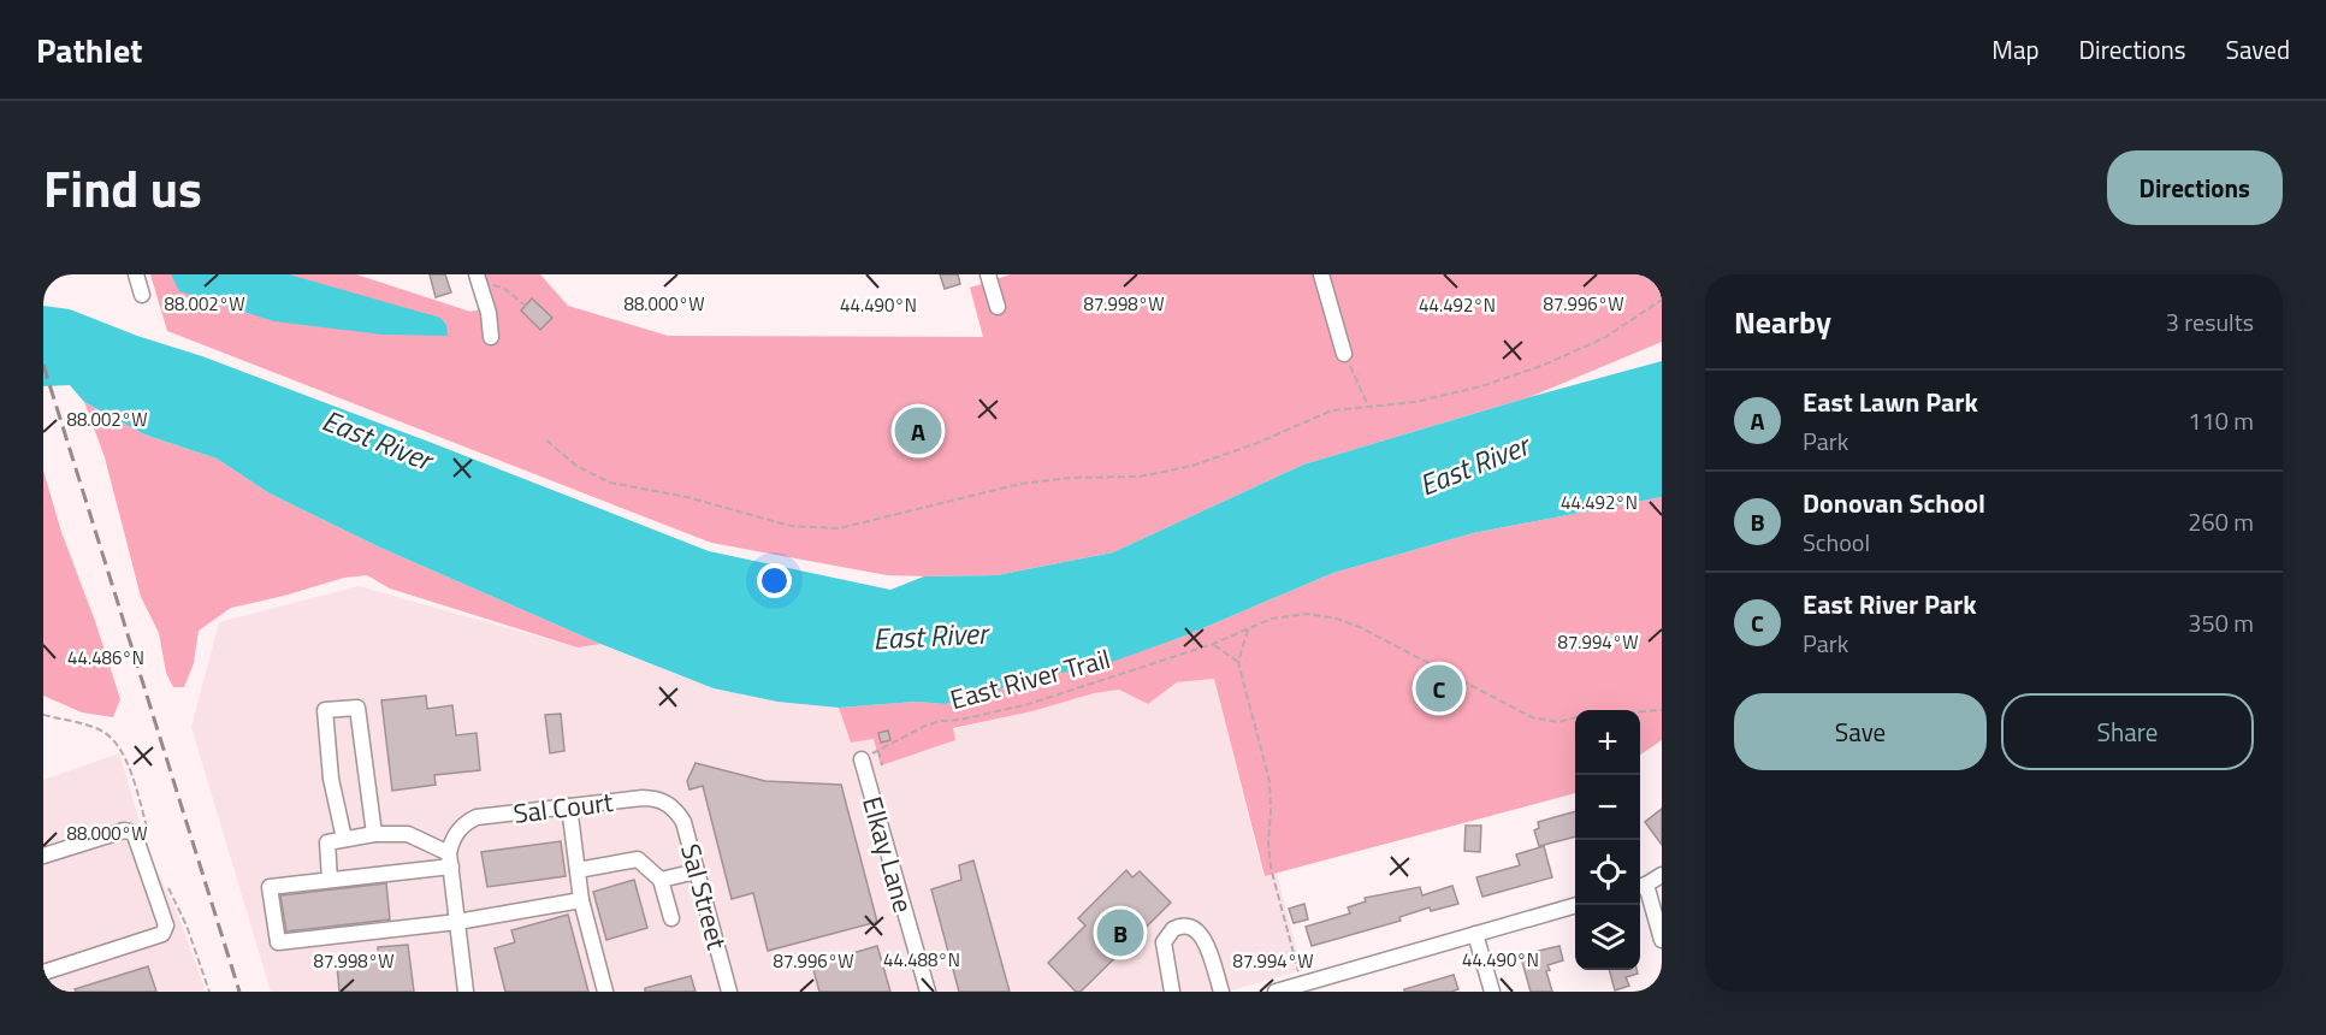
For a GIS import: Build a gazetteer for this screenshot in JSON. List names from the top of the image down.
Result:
{
  "streets": {
    "street": ["Sal Court", "Elkay Lane", "Sal Street"],
    "path": ["East River Trail"]
  },
  "crossings": [
    ["East River Trail", "Elkay Lane"],
    ["Sal Court", "Sal Street"]
  ],
  "water": ["East River"],
  "page": {
    "header": "Pathlet",
    "nav": ["Map", "Directions", "Saved"],
    "title": "Find us",
    "buttons": [
      "Directions",
      ["Save", "Share"]
    ],
    "heading": ["Nearby", "3 results"],
    "list": [
      {
        "mark": "A",
        "name": "East Lawn Park",
        "note": "Park",
        "value": "110 m"
      },
      {
        "mark": "B",
        "name": "Donovan School",
        "note": "School",
        "value": "260 m"
      },
      {
        "mark": "C",
        "name": "East River Park",
        "note": "Park",
        "value": "350 m"
      }
    ],
    "pins": ["A", "C", "B"],
    "map_buttons": ["+", "−"]
  },
  "coordinates": [
    "88.002°W",
    "88.000°W",
    "87.998°W",
    "87.996°W",
    "44.490°N",
    "44.492°N",
    "87.994°W",
    "44.486°N",
    "44.488°N"
  ]
}
